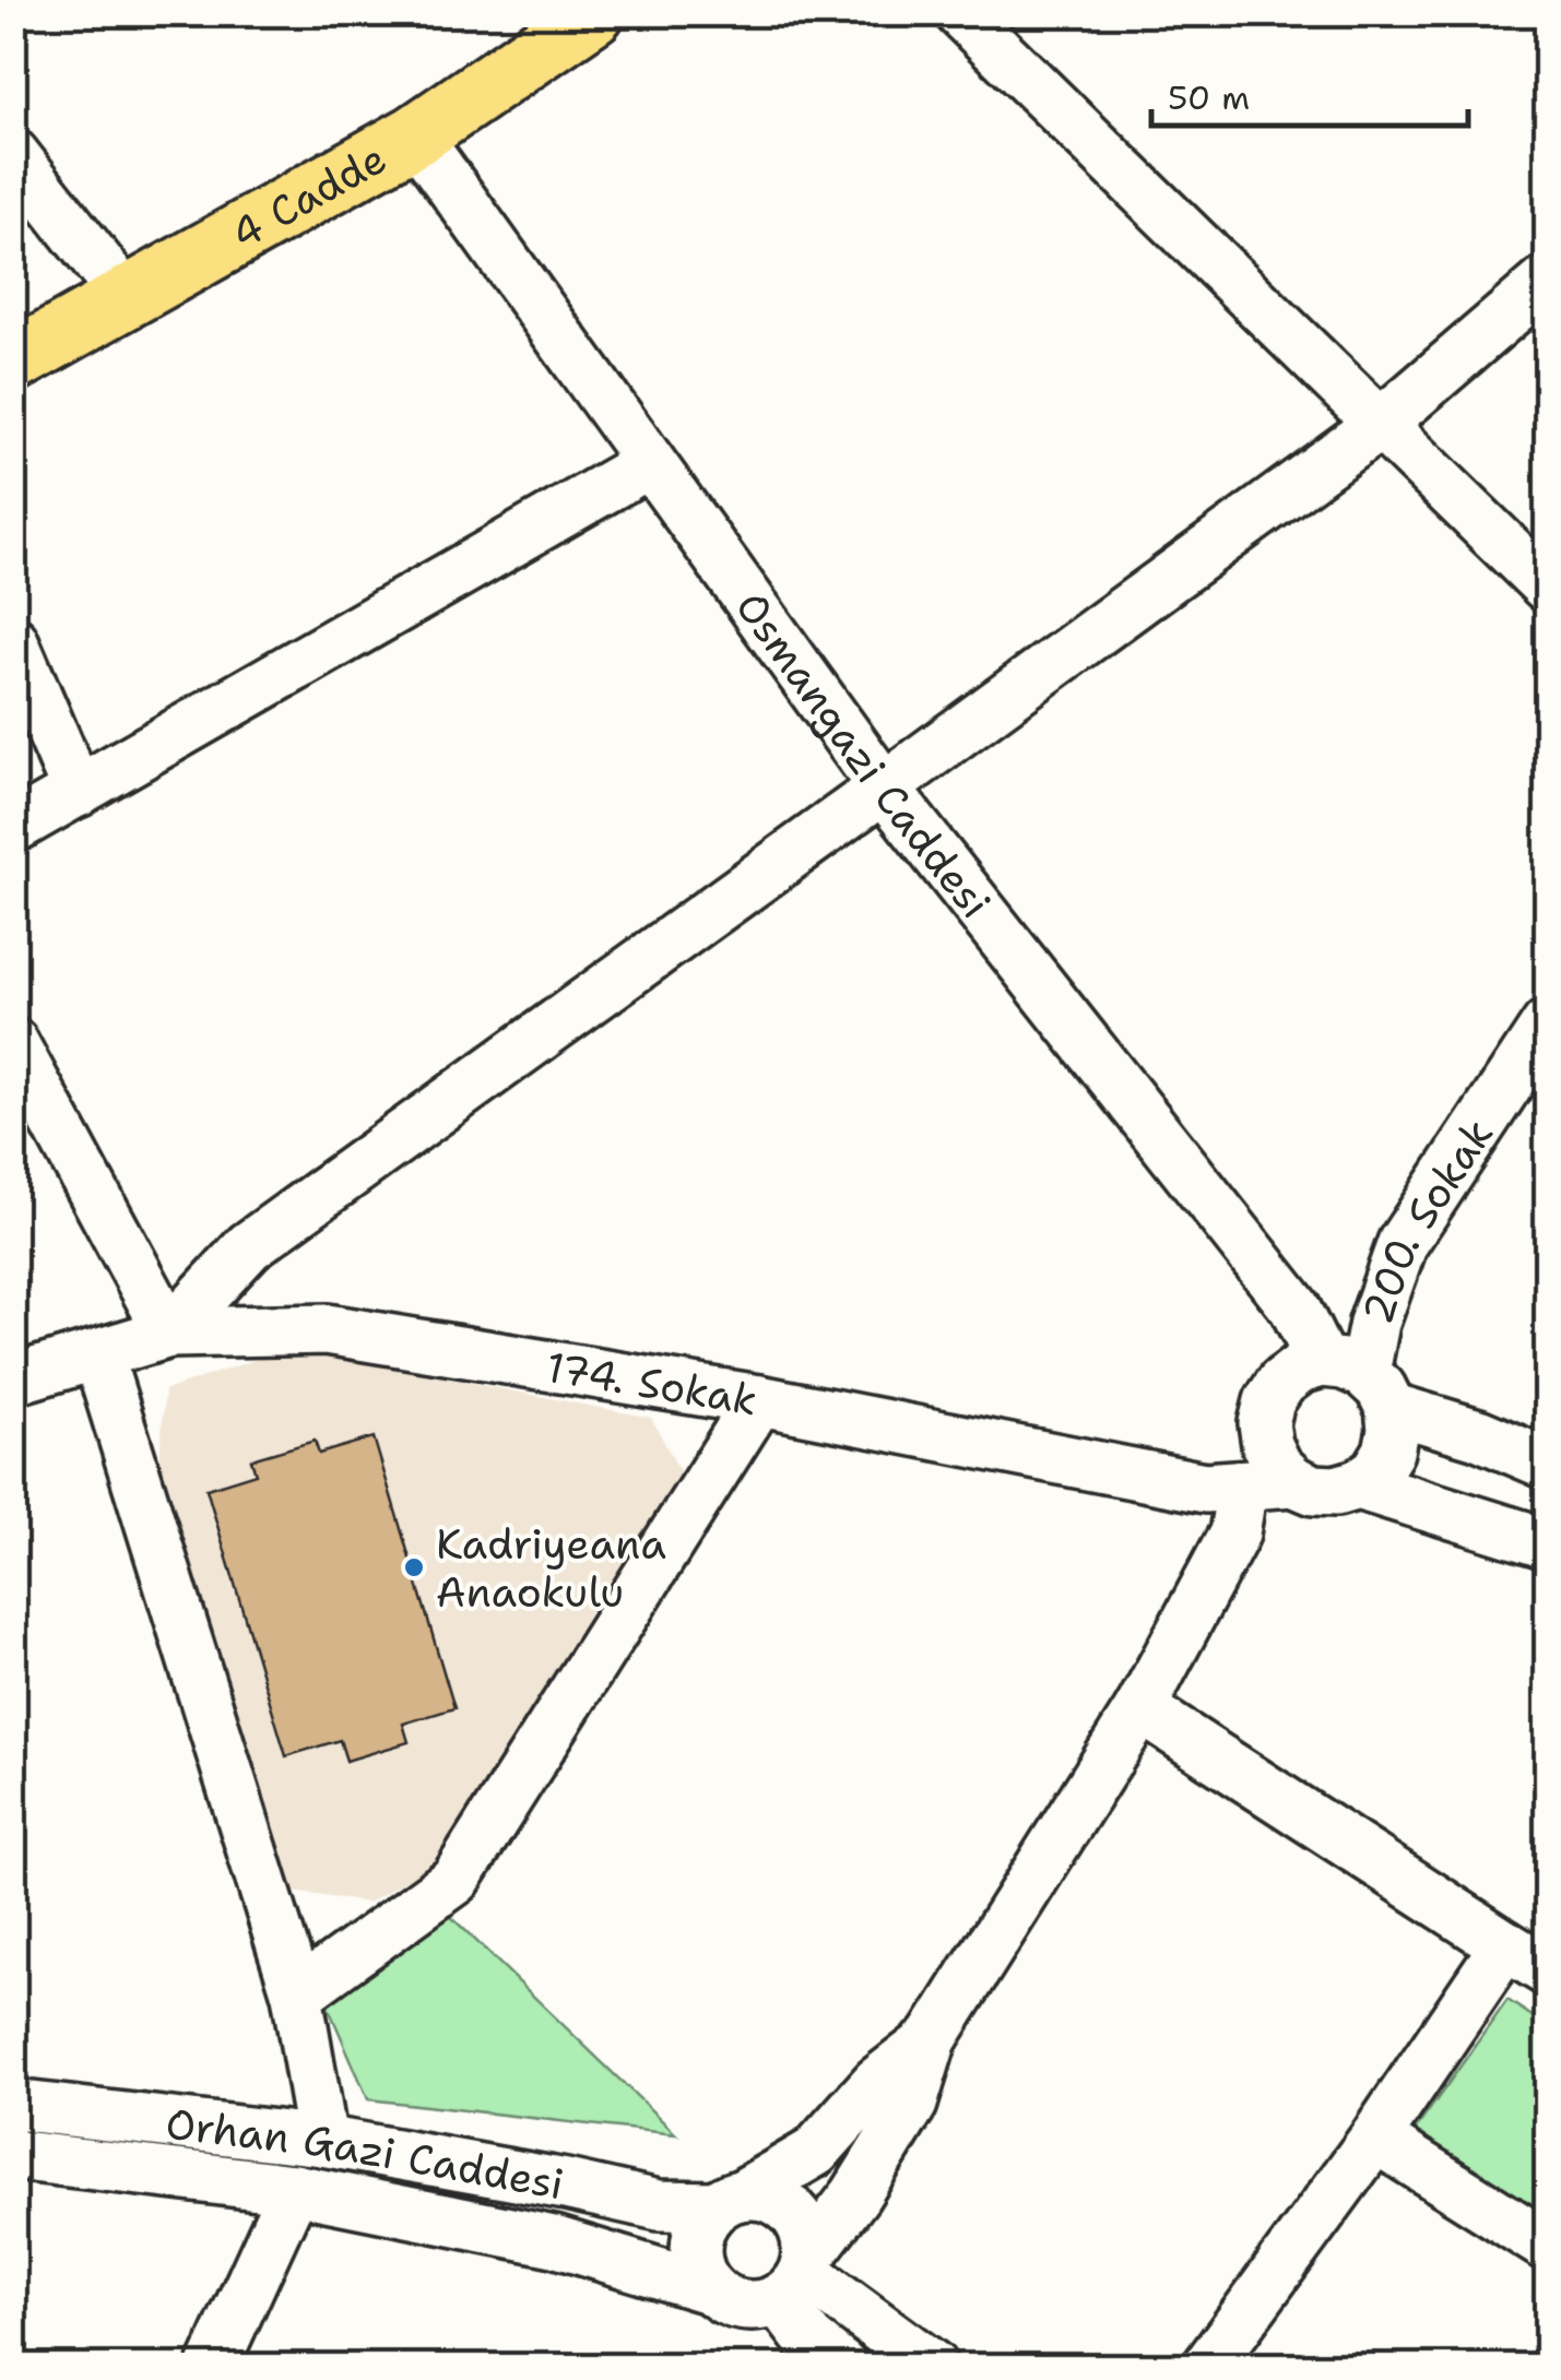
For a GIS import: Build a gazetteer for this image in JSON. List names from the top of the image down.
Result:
{
  "streets": {
    "main road": ["4 Cadde"],
    "street": [
      "Osmangazi Caddesi",
      "200. Sokak",
      "174. Sokak",
      "Orhan Gazi Caddesi"
    ]
  },
  "crossings": [
    ["4 Cadde", "Osmangazi Caddesi"],
    ["Osmangazi Caddesi", "200. Sokak"],
    ["Osmangazi Caddesi", "174. Sokak"],
    ["200. Sokak", "174. Sokak"]
  ],
  "places": ["Kadriyeana Anaokulu"],
  "scale_bar": "50 m"
}
